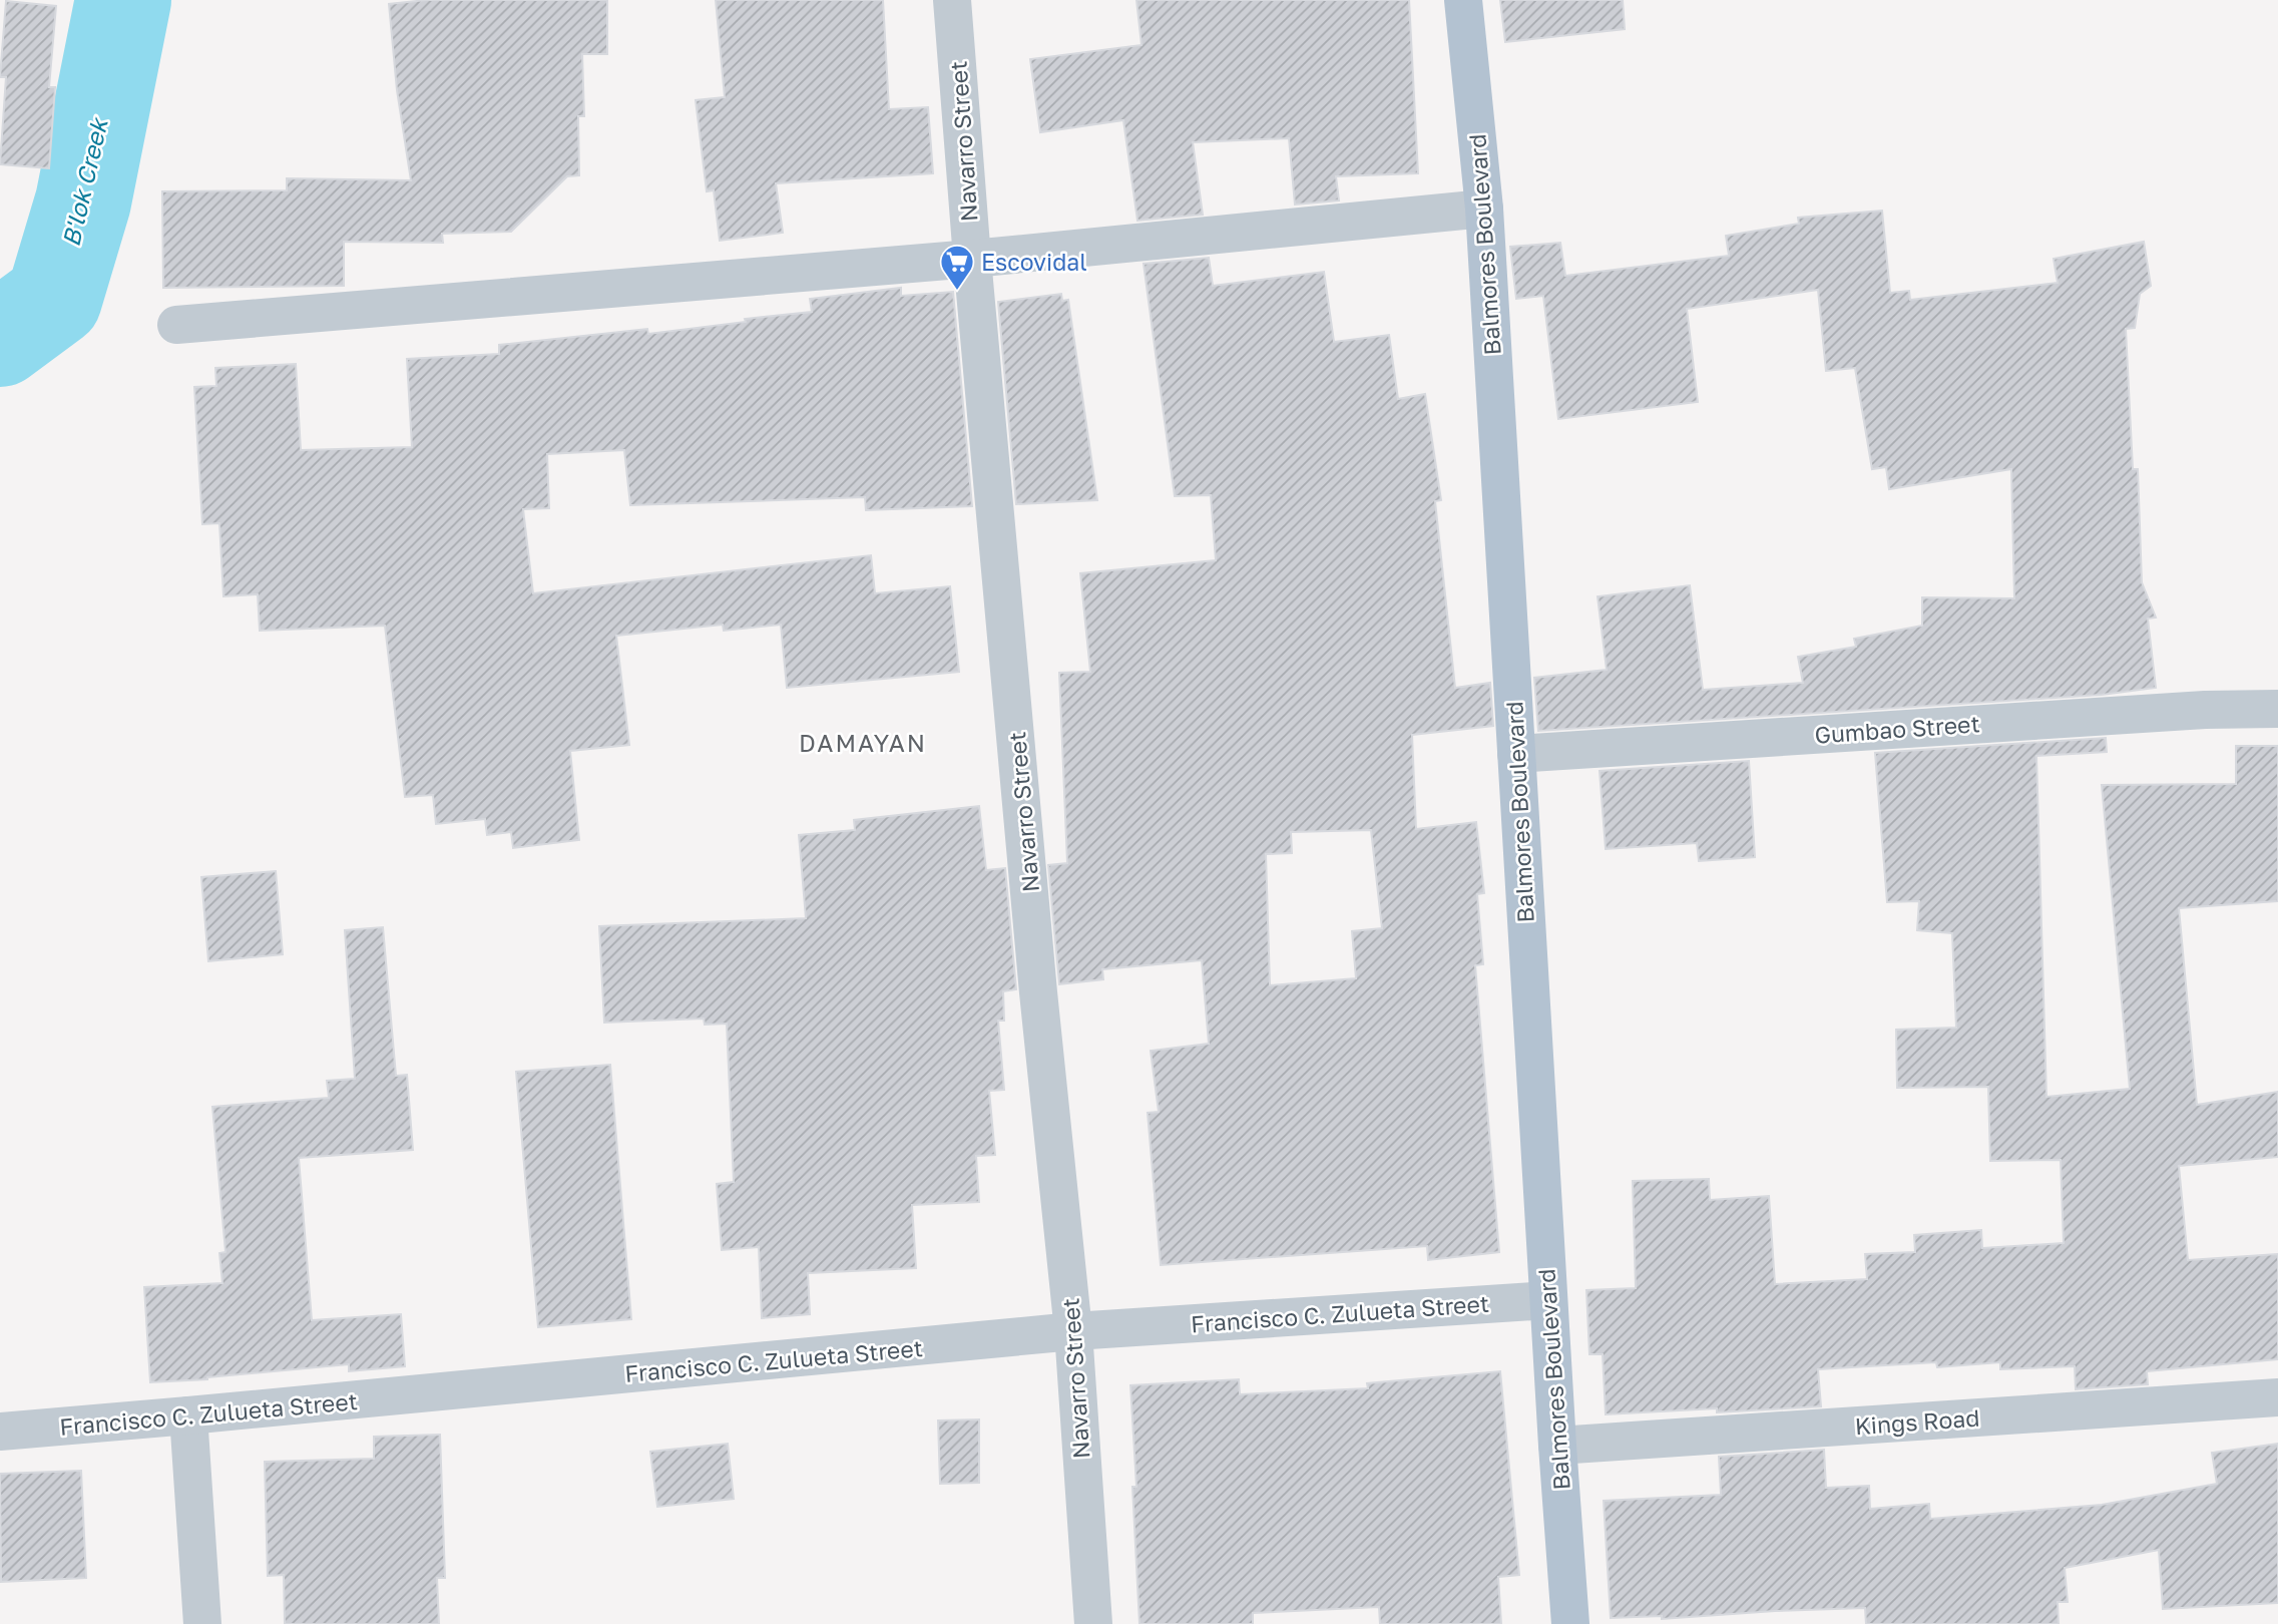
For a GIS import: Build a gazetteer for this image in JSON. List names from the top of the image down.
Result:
{
  "streets": {
    "main road": ["Balmores Boulevard"],
    "street": [
      "Navarro Street",
      "Gumbao Street",
      "Francisco C. Zulueta Street",
      "Kings Road"
    ]
  },
  "crossings": [
    ["Navarro Street", "Francisco C. Zulueta Street"],
    ["Balmores Boulevard", "Gumbao Street"],
    ["Balmores Boulevard", "Francisco C. Zulueta Street"],
    ["Balmores Boulevard", "Kings Road"]
  ],
  "districts": ["DAMAYAN"],
  "water": ["B'lok Creek"],
  "places": {
    "supermarket": ["Escovidal"]
  }
}
